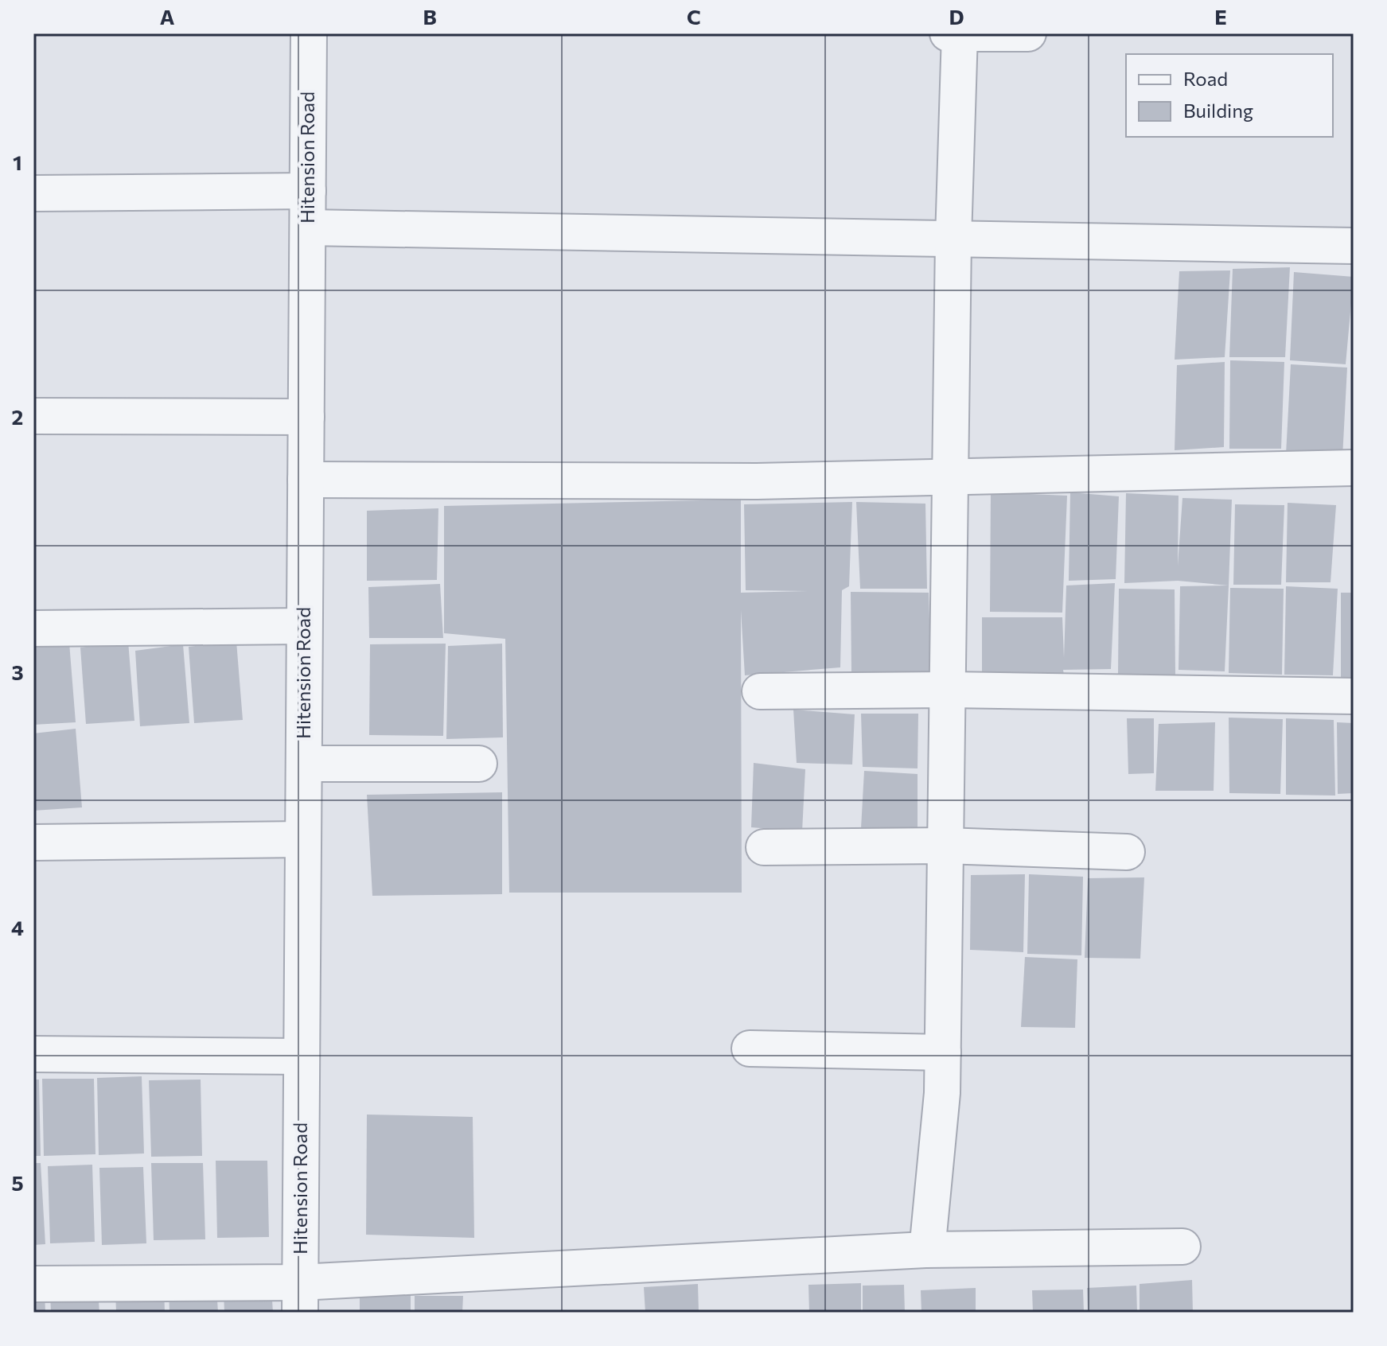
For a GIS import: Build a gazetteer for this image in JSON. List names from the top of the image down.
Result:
{
  "streets": {
    "street": ["Hitension Road"]
  },
  "legend": ["Road", "Building"],
  "grid": {
    "columns": [
      "A",
      "B",
      "C",
      "D",
      "E"
    ],
    "rows": [
      "1",
      "2",
      "3",
      "4",
      "5"
    ]
  }
}
